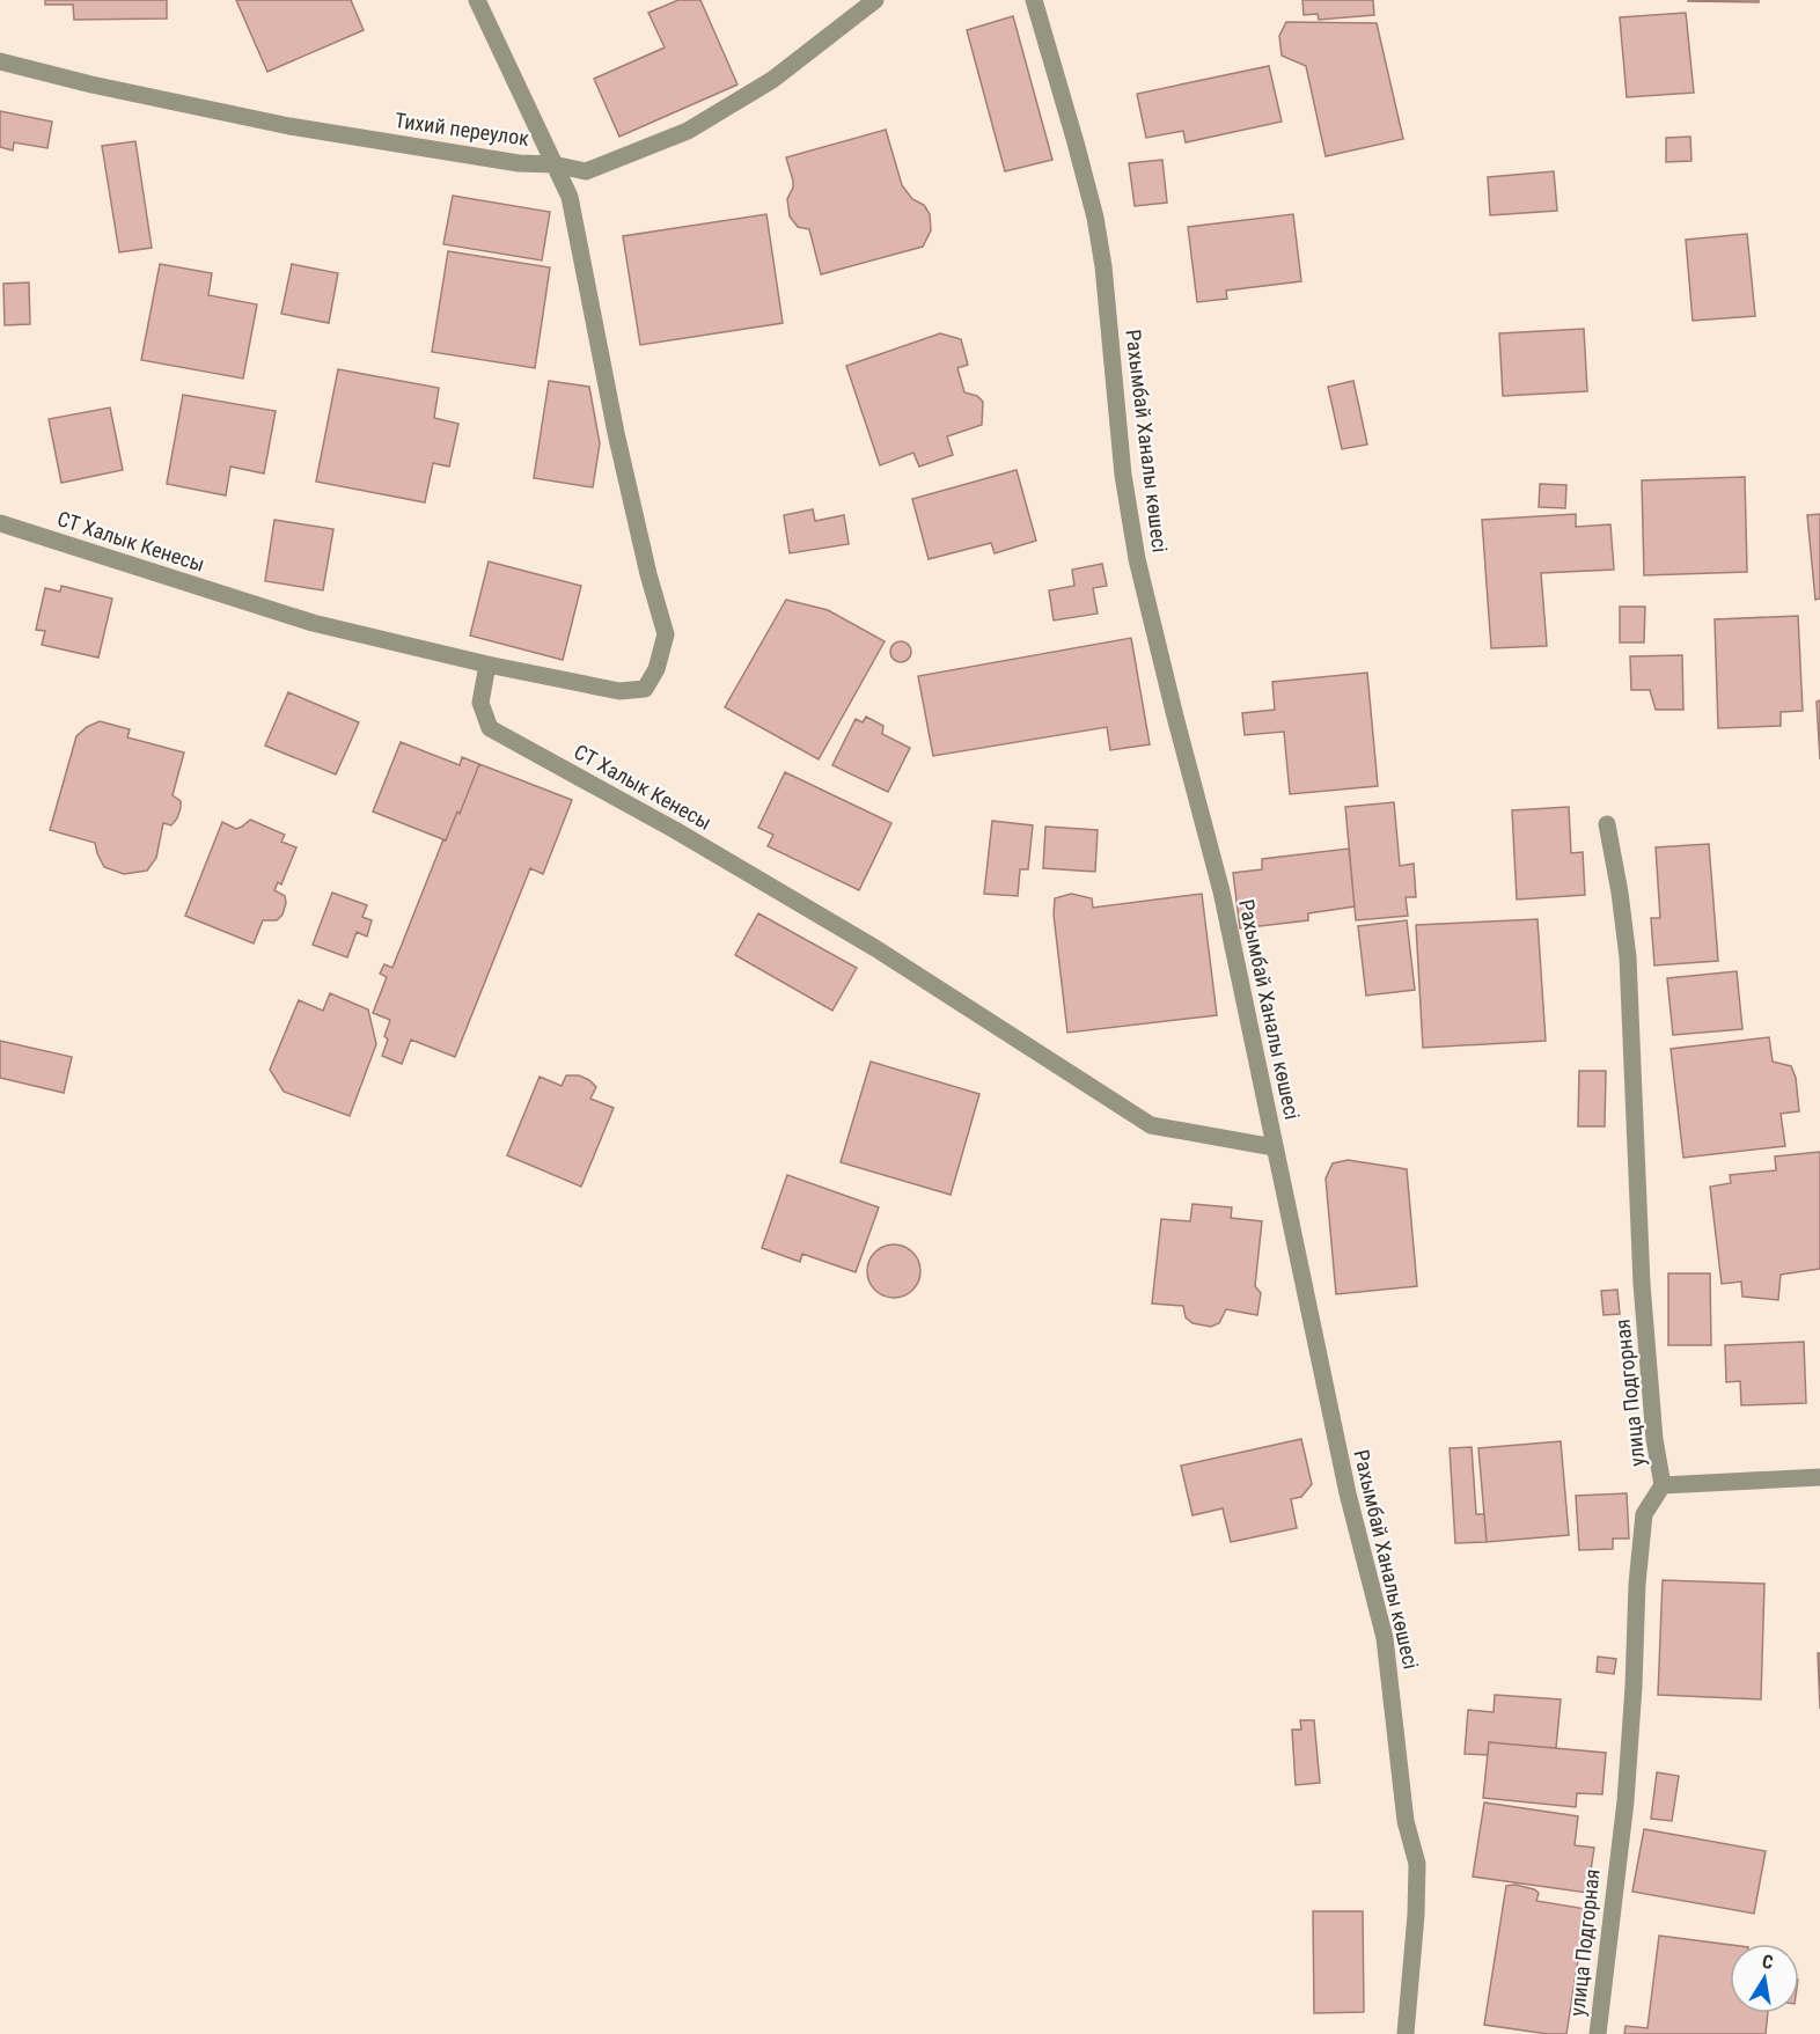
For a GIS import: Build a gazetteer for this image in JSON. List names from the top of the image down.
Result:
{
  "streets": {
    "street": [
      "Тихий переулок",
      "Рахымбай Ханалы көшесі",
      "СТ Халык Кенесы",
      "улица Подгорная"
    ]
  },
  "crossings": [
    ["Рахымбай Ханалы көшесі", "СТ Халык Кенесы"]
  ],
  "north": "top"
}
